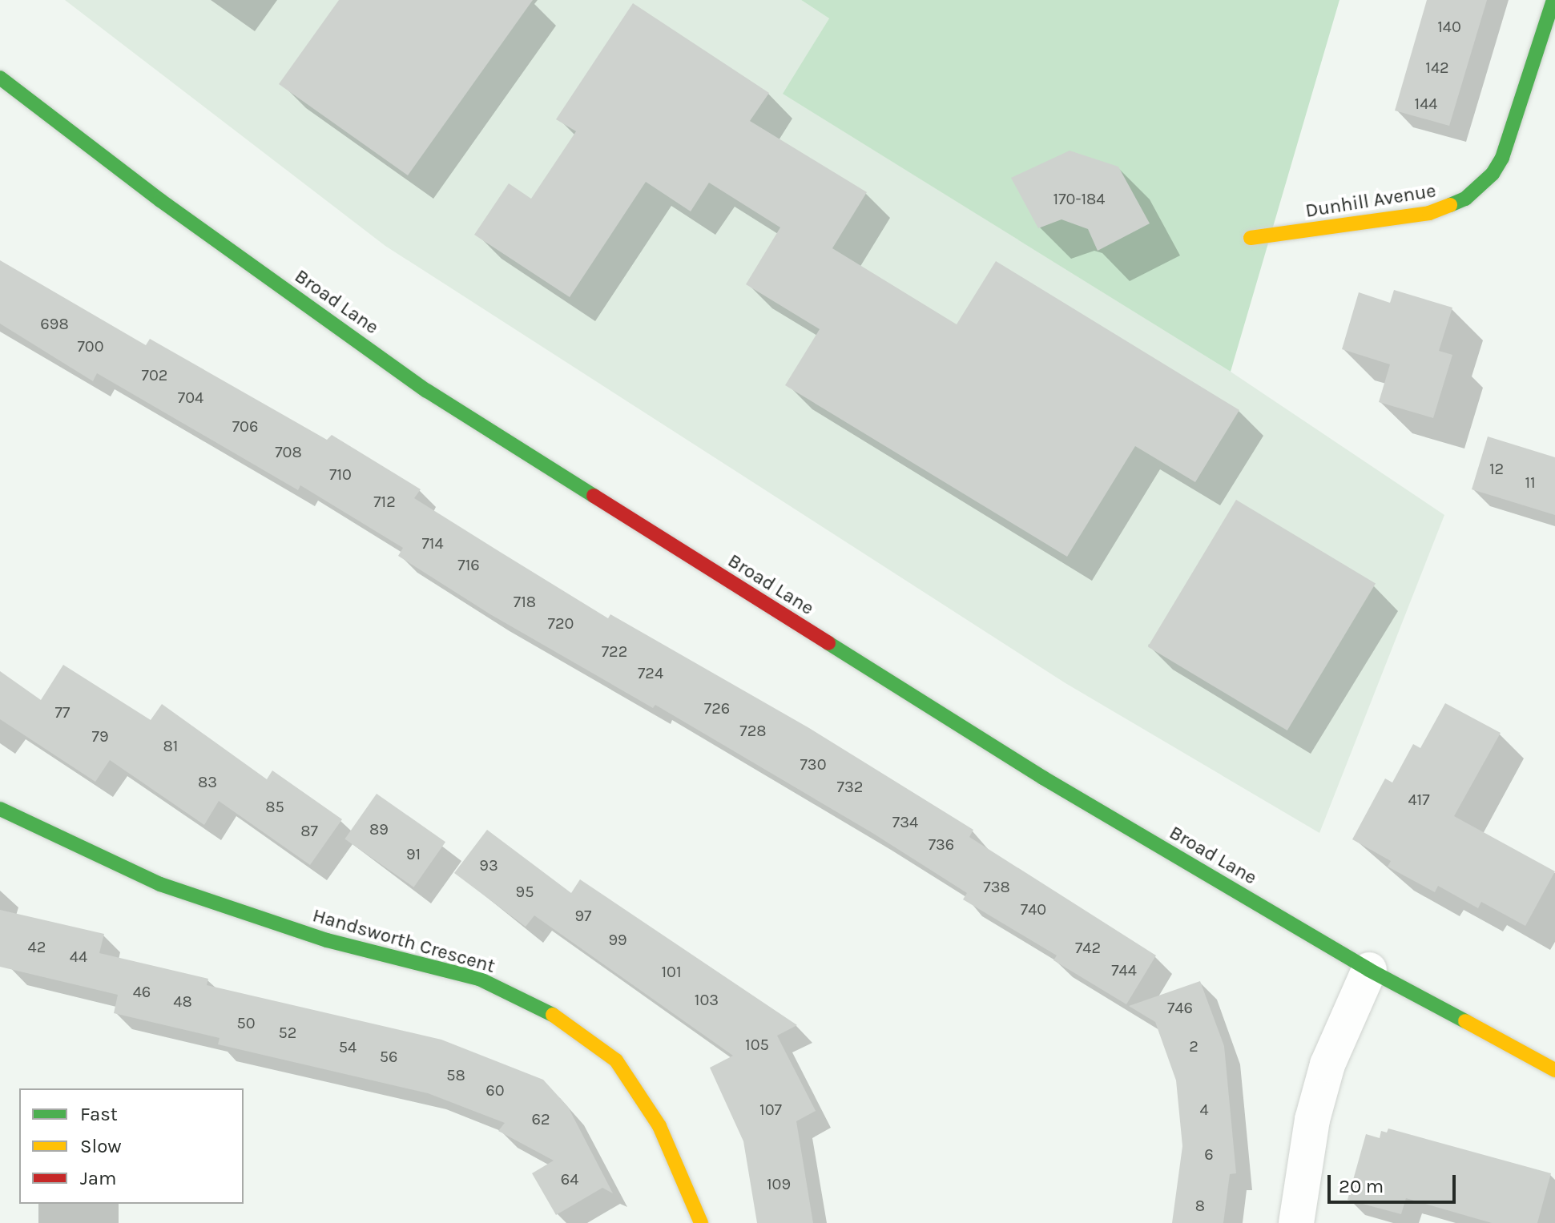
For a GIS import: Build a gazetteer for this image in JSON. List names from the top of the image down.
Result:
{
  "streets": {
    "street": ["Dunhill Avenue", "Broad Lane", "Handsworth Crescent"]
  },
  "house_numbers": [
    "140",
    "142",
    "144",
    "170-184",
    "698",
    "700",
    "702",
    "704",
    "706",
    "708",
    "12",
    "710",
    "11",
    "712",
    "714",
    "716",
    "718",
    "720",
    "722",
    "724",
    "726",
    "77",
    "728",
    "79",
    "81",
    "730",
    "83",
    "732",
    "417",
    "85",
    "734",
    "89",
    "87",
    "736",
    "91",
    "93",
    "738",
    "95",
    "740",
    "97",
    "99",
    "42",
    "742",
    "44",
    "744",
    "101",
    "46",
    "103",
    "48",
    "746",
    "50",
    "52",
    "105",
    "2",
    "54",
    "56",
    "58",
    "60",
    "107",
    "4",
    "62",
    "6",
    "64",
    "109",
    "8"
  ],
  "legend": ["Fast", "Slow", "Jam"],
  "scale_bar": "20 m"
}
